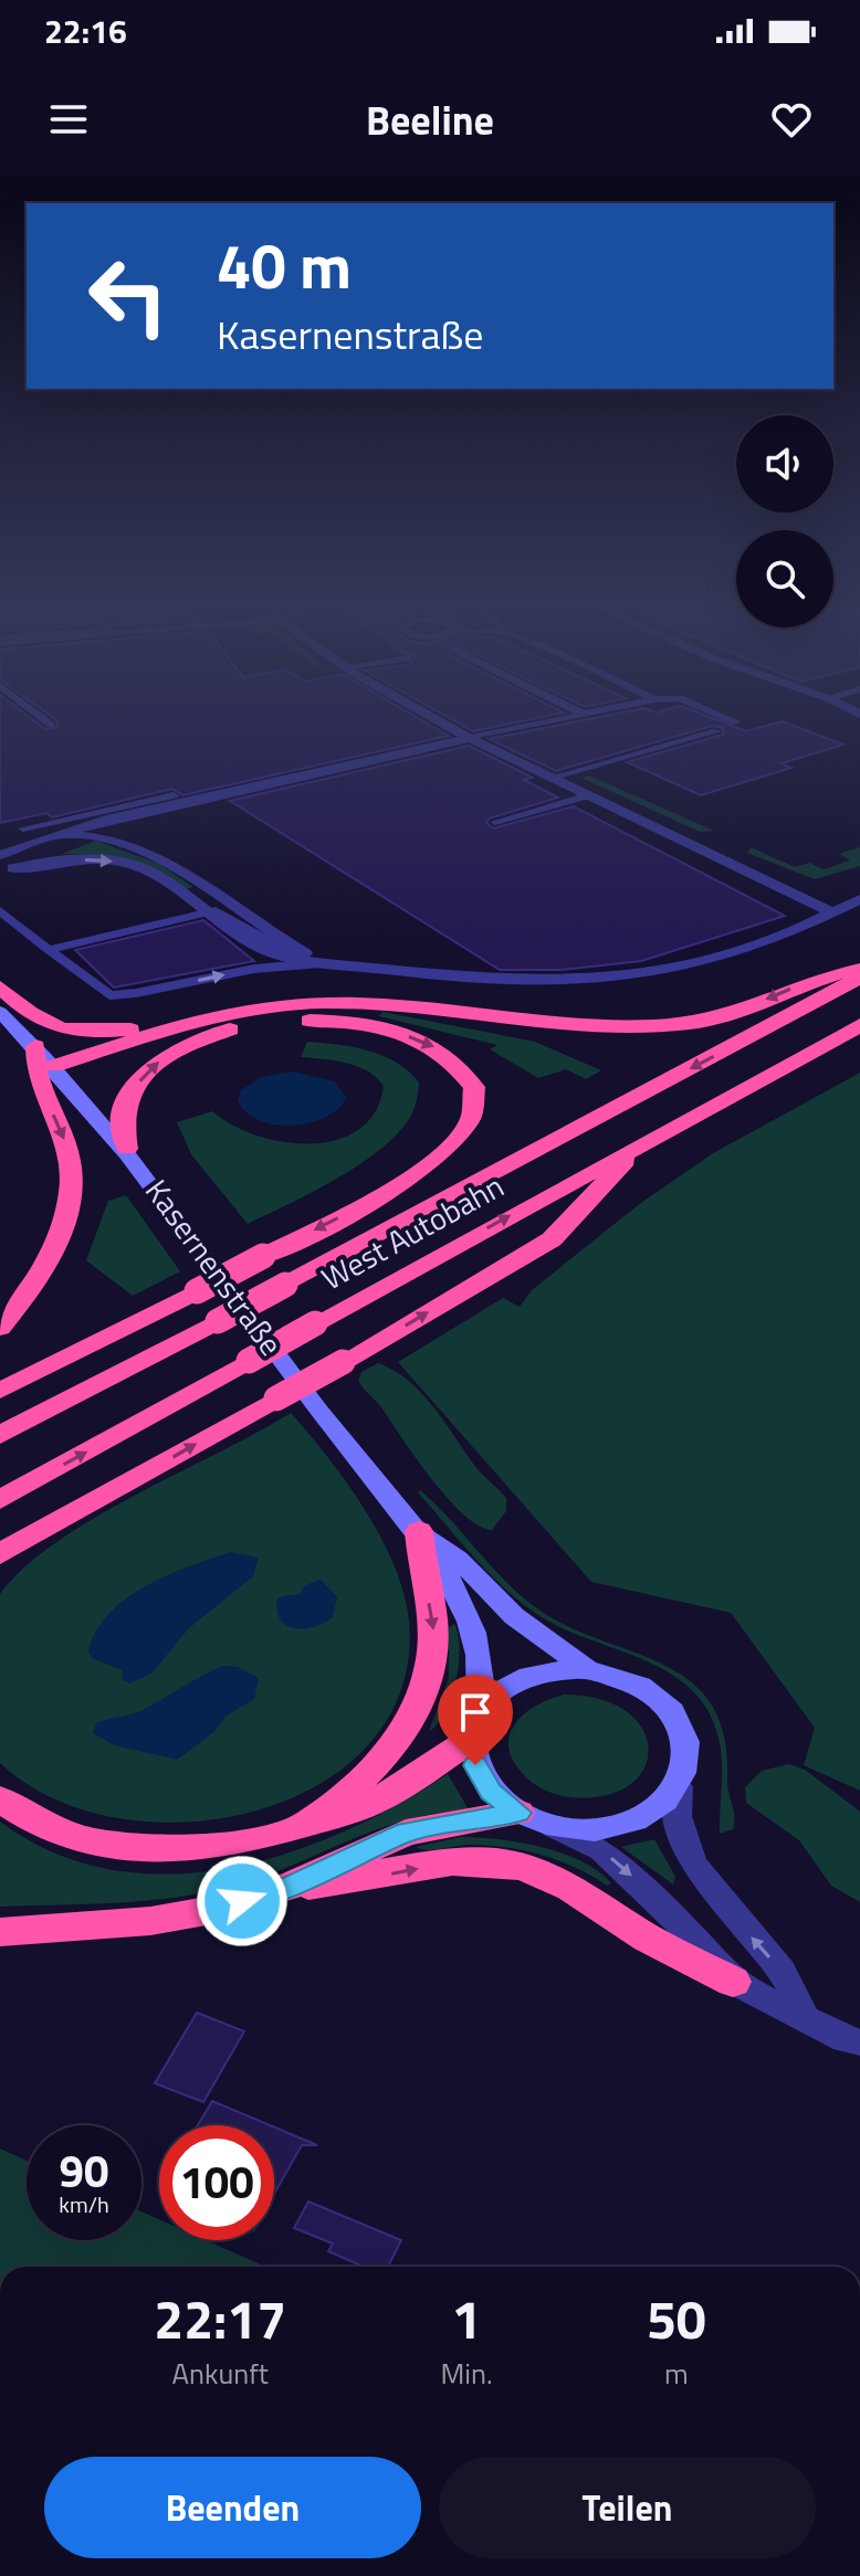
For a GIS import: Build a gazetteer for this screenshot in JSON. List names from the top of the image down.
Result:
{
  "streets": {
    "highway": ["West Autobahn"],
    "main road": ["Kasernenstraße"]
  },
  "page": {
    "status": "22:16",
    "header": "Beeline",
    "turn": ["40 m", "Kasernenstraße"],
    "speed": "90 km/h",
    "limit": "100",
    "eta": [
      "22:17",
      "Ankunft",
      "1",
      "Min.",
      "50",
      "m"
    ],
    "buttons": ["Beenden", "Teilen"]
  }
}
